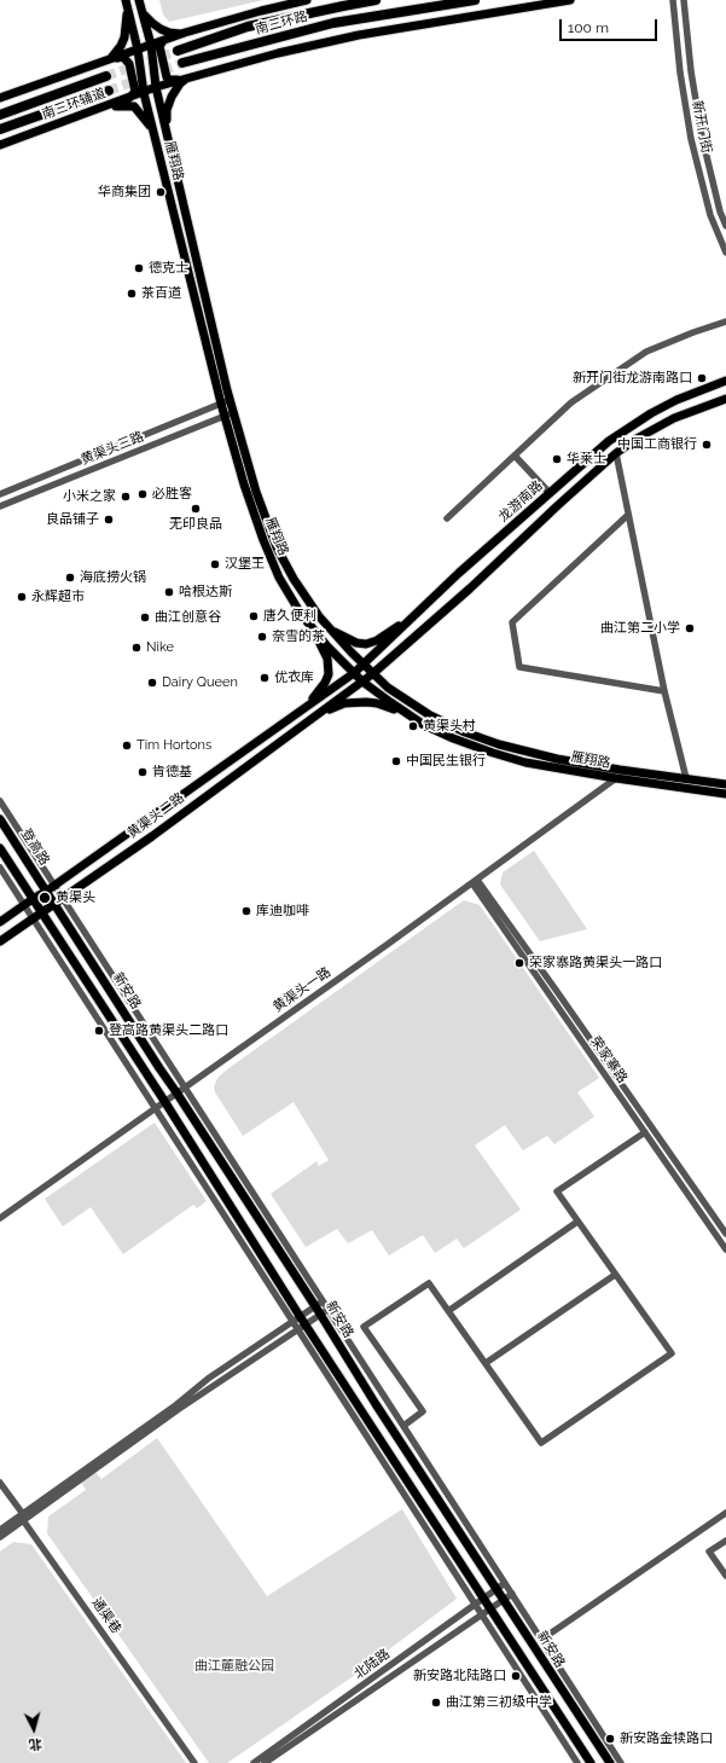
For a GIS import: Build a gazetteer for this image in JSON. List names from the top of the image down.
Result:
{
  "streets": {
    "highway": ["南三环路"],
    "main road": [
      "南三环辅道",
      "雁翔路",
      "龙游南路",
      "黄渠头二路",
      "登高路",
      "新安路"
    ],
    "street": [
      "新开门街",
      "黄渠头三路",
      "黄渠头一路",
      "荣家寨路",
      "通渠巷",
      "北陆路"
    ]
  },
  "crossings": [
    ["南三环辅道", "雁翔路"],
    ["雁翔路", "黄渠头三路"],
    ["雁翔路", "龙游南路"],
    ["雁翔路", "黄渠头二路"],
    ["雁翔路", "黄渠头一路"],
    ["龙游南路", "黄渠头二路"],
    ["黄渠头二路", "登高路"],
    ["黄渠头二路", "新安路"],
    ["登高路", "新安路"],
    ["黄渠头一路", "新安路"],
    ["黄渠头一路", "荣家寨路"],
    ["新安路", "北陆路"]
  ],
  "parks": ["曲江麓融公园"],
  "places": [
    "华商集团",
    "德克士",
    "茶百道",
    "新开门街龙游南路口",
    "中国工商银行",
    "华莱士",
    "必胜客",
    "小米之家",
    "无印良品",
    "良品铺子",
    "汉堡王",
    "海底捞火锅",
    "哈根达斯",
    "永辉超市",
    "唐久便利",
    "曲江创意谷",
    "曲江第二小学",
    "奈雪的茶",
    "Nike",
    "优衣库",
    "Dairy Queen",
    "黄渠头村",
    "Tim Hortons",
    "中国民生银行",
    "肯德基",
    "黄渠头",
    "库迪咖啡",
    "荣家寨路黄渠头一路口",
    "登高路黄渠头二路口",
    "新安路北陆路口",
    "曲江第三初级中学",
    "新安路金犊路口"
  ],
  "scale_bar": "100 m",
  "north": "bottom"
}
